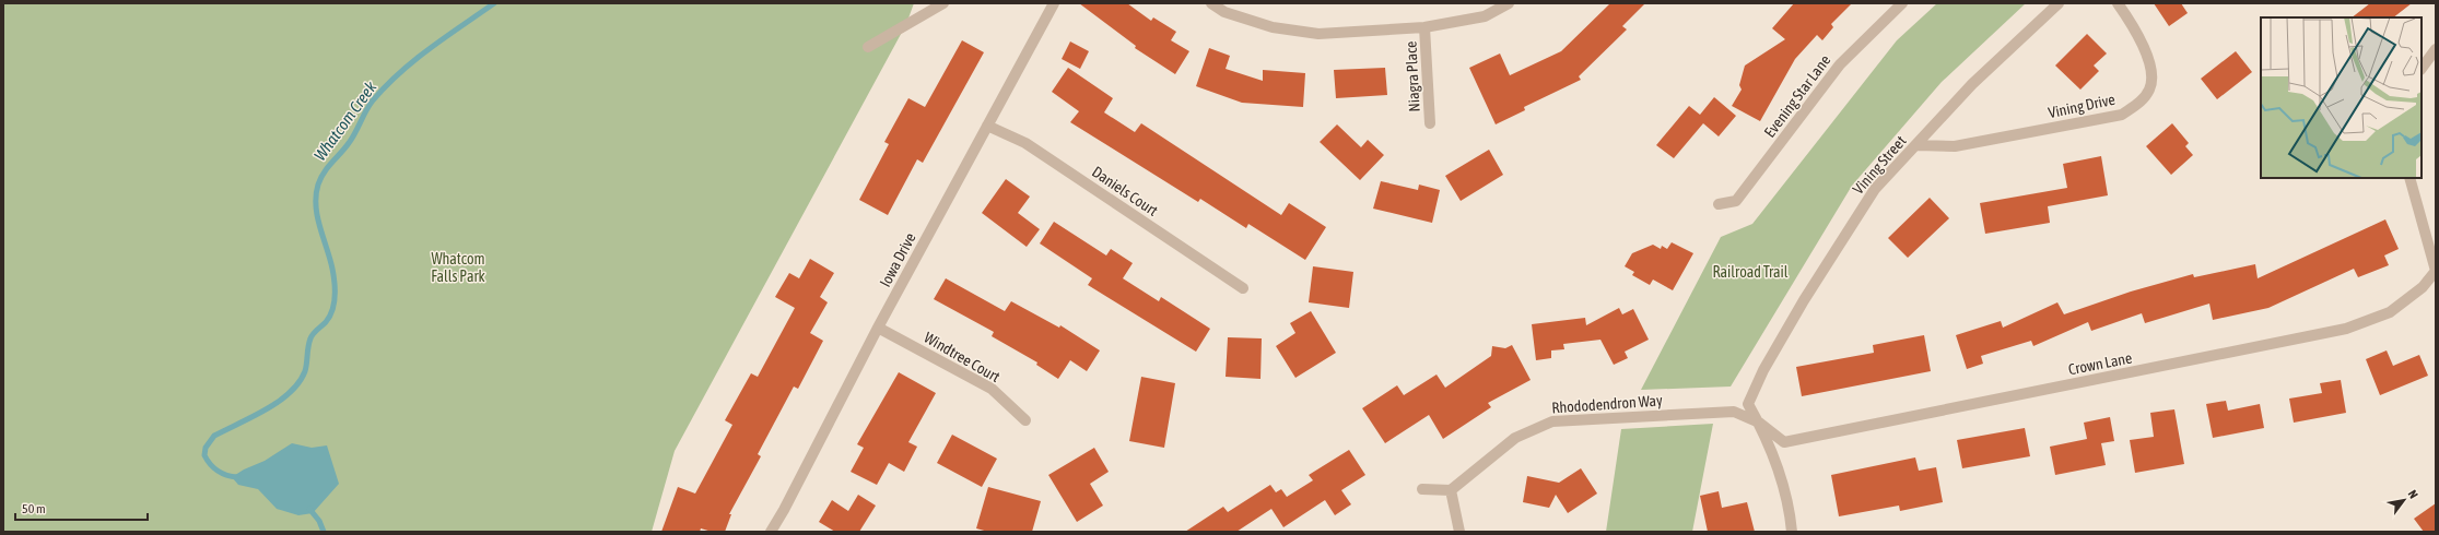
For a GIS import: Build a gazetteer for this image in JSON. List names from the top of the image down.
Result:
{
  "streets": {
    "street": [
      "Niagra Place",
      "Evening Star Lane",
      "Vining Drive",
      "Vining Street",
      "Daniels Court",
      "Iowa Drive",
      "Windtree Court",
      "Crown Lane",
      "Rhododendron Way"
    ]
  },
  "crossings": [
    ["Vining Drive", "Vining Street"],
    ["Vining Street", "Crown Lane"],
    ["Vining Street", "Rhododendron Way"],
    ["Daniels Court", "Iowa Drive"],
    ["Iowa Drive", "Windtree Court"],
    ["Crown Lane", "Rhododendron Way"]
  ],
  "water": ["Whatcom Creek"],
  "parks": ["Whatcom Falls Park", "Railroad Trail"],
  "scale_bar": "50 m",
  "north": "top right"
}
